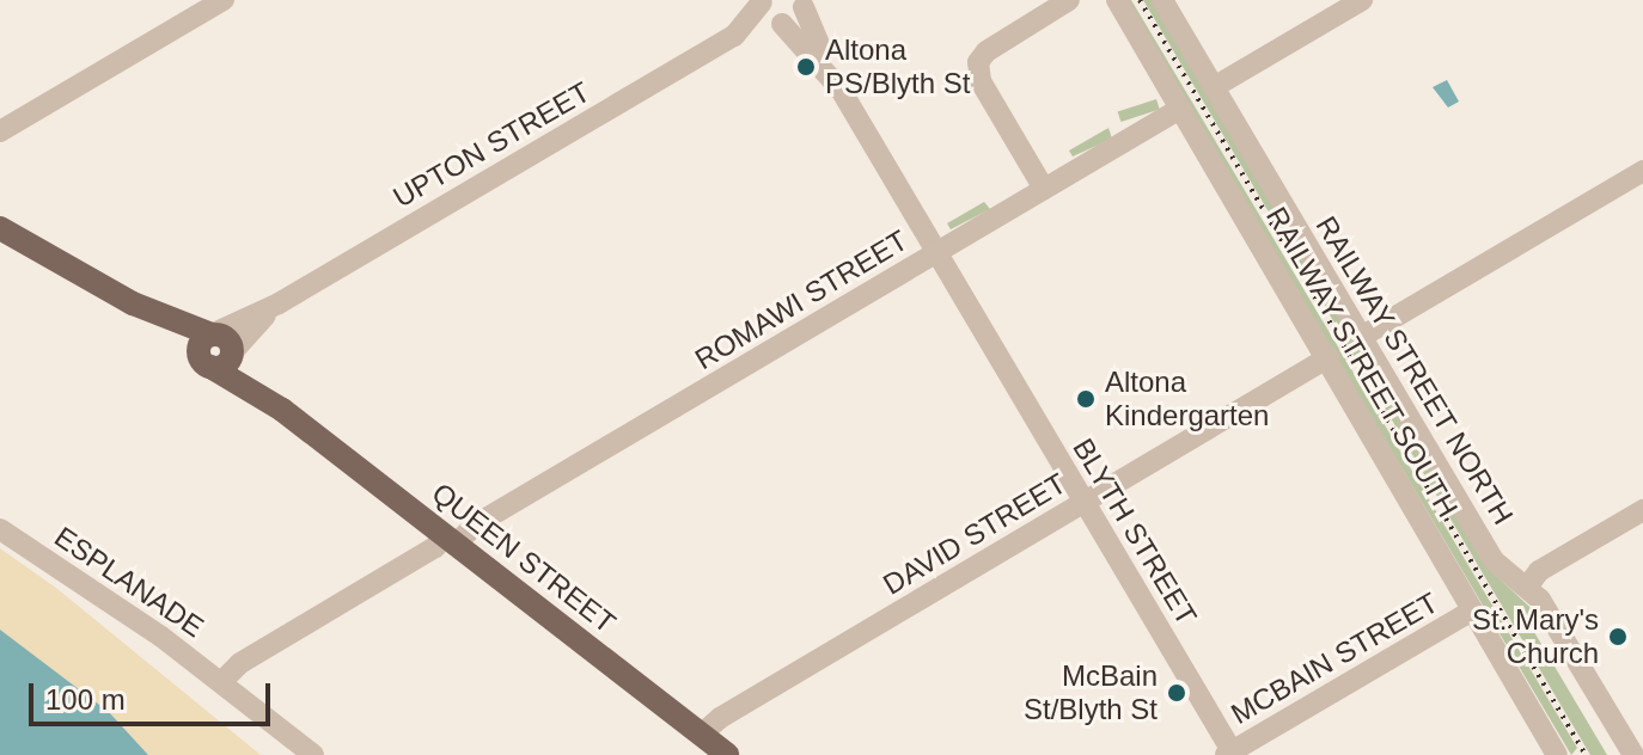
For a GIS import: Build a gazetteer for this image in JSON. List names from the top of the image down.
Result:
{
  "streets": {
    "main road": ["QUEEN STREET"],
    "street": [
      "UPTON STREET",
      "ROMAWI STREET",
      "RAILWAY STREET SOUTH",
      "RAILWAY STREET NORTH",
      "BLYTH STREET",
      "DAVID STREET",
      "ESPLANADE",
      "MCBAIN STREET"
    ]
  },
  "crossings": [
    ["UPTON STREET", "BLYTH STREET"],
    ["UPTON STREET", "QUEEN STREET"],
    ["ROMAWI STREET", "RAILWAY STREET SOUTH"],
    ["ROMAWI STREET", "BLYTH STREET"],
    ["ROMAWI STREET", "QUEEN STREET"],
    ["ROMAWI STREET", "ESPLANADE"],
    ["RAILWAY STREET SOUTH", "DAVID STREET"],
    ["RAILWAY STREET SOUTH", "MCBAIN STREET"],
    ["BLYTH STREET", "DAVID STREET"],
    ["BLYTH STREET", "MCBAIN STREET"],
    ["DAVID STREET", "QUEEN STREET"]
  ],
  "places": [
    "Altona PS/Blyth St",
    "Altona Kindergarten",
    "St. Mary's Church",
    "McBain St/Blyth St"
  ],
  "scale_bar": "100 m"
}
